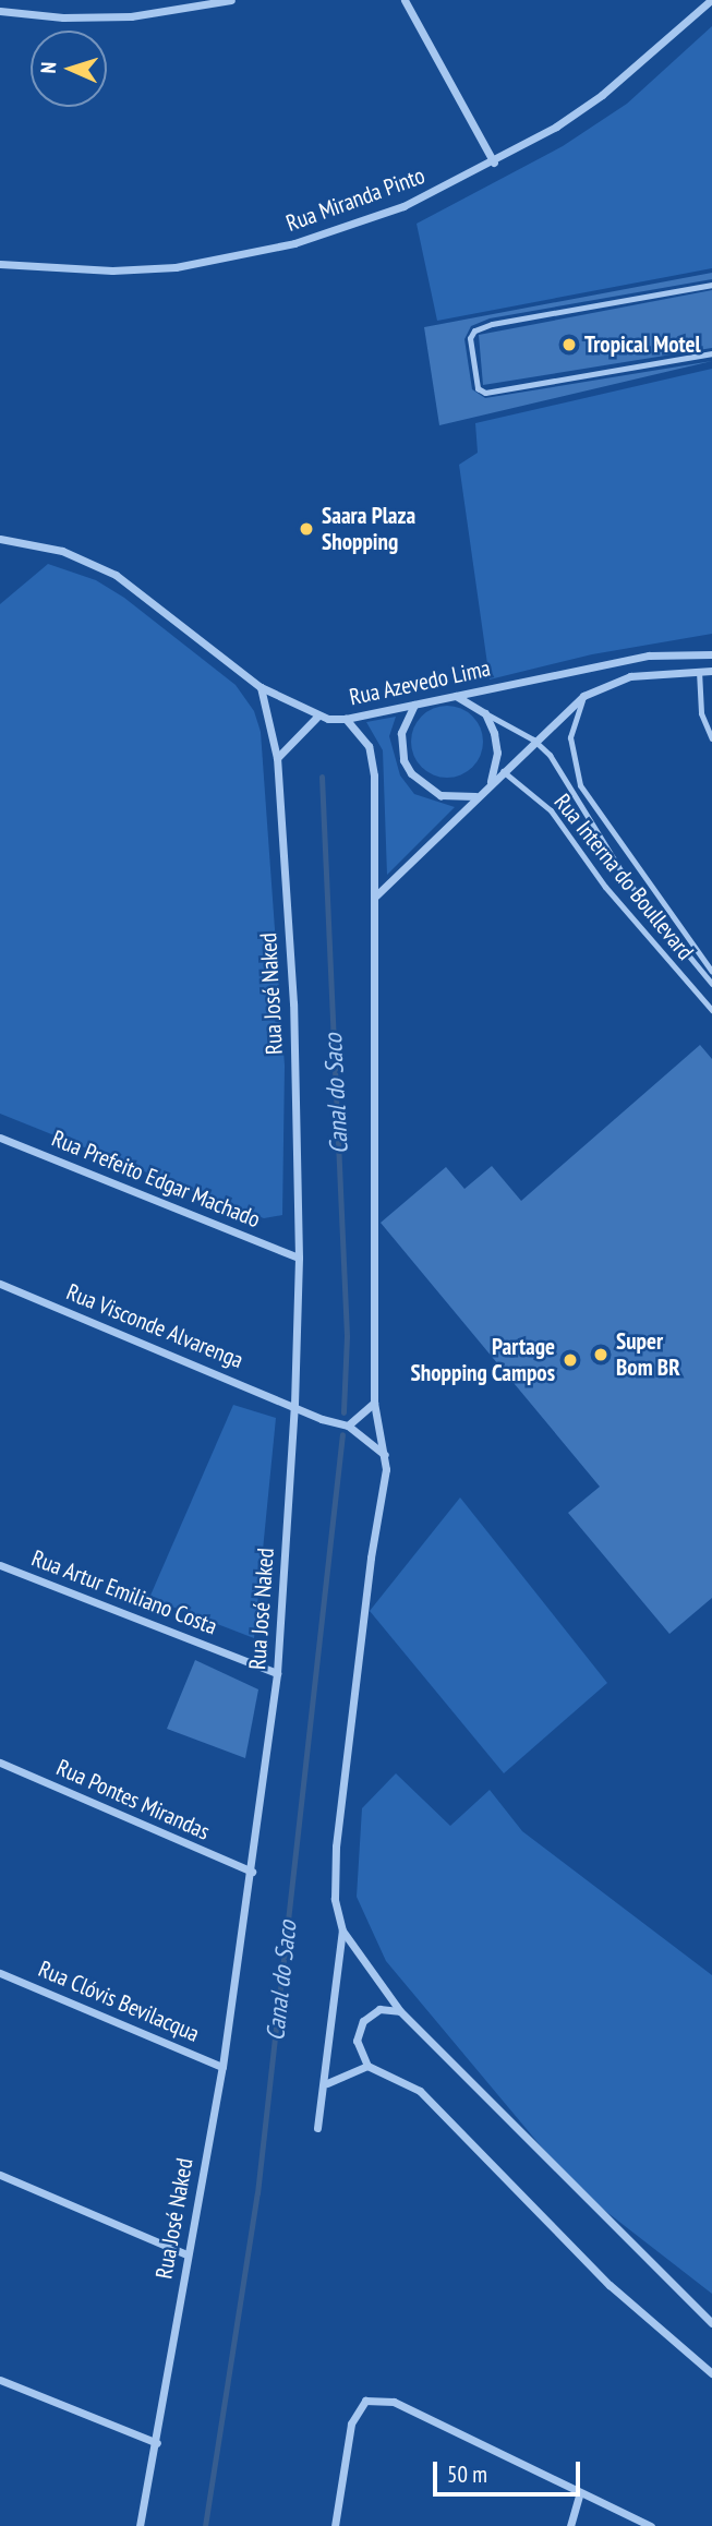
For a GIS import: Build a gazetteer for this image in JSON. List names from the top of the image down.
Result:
{
  "streets": {
    "street": [
      "Rua Miranda Pinto",
      "Rua Azevedo Lima",
      "Rua José Naked",
      "Rua Prefeito Edgar Machado",
      "Rua Visconde Alvarenga",
      "Rua Artur Emiliano Costa",
      "Rua Pontes Mirandas",
      "Rua Clóvis Bevilacqua"
    ],
    "lane": ["Rua Interna do Boullevard"]
  },
  "crossings": [
    ["Rua Azevedo Lima", "Rua José Naked"],
    ["Rua José Naked", "Rua Prefeito Edgar Machado"],
    ["Rua José Naked", "Rua Visconde Alvarenga"],
    ["Rua José Naked", "Rua Artur Emiliano Costa"],
    ["Rua José Naked", "Rua Pontes Mirandas"],
    ["Rua José Naked", "Rua Clóvis Bevilacqua"]
  ],
  "water": ["Canal do Saco"],
  "places": [
    "Tropical Motel",
    "Saara Plaza Shopping",
    "Super Bom BR",
    "Partage Shopping Campos"
  ],
  "scale_bar": "50 m",
  "north": "left"
}
